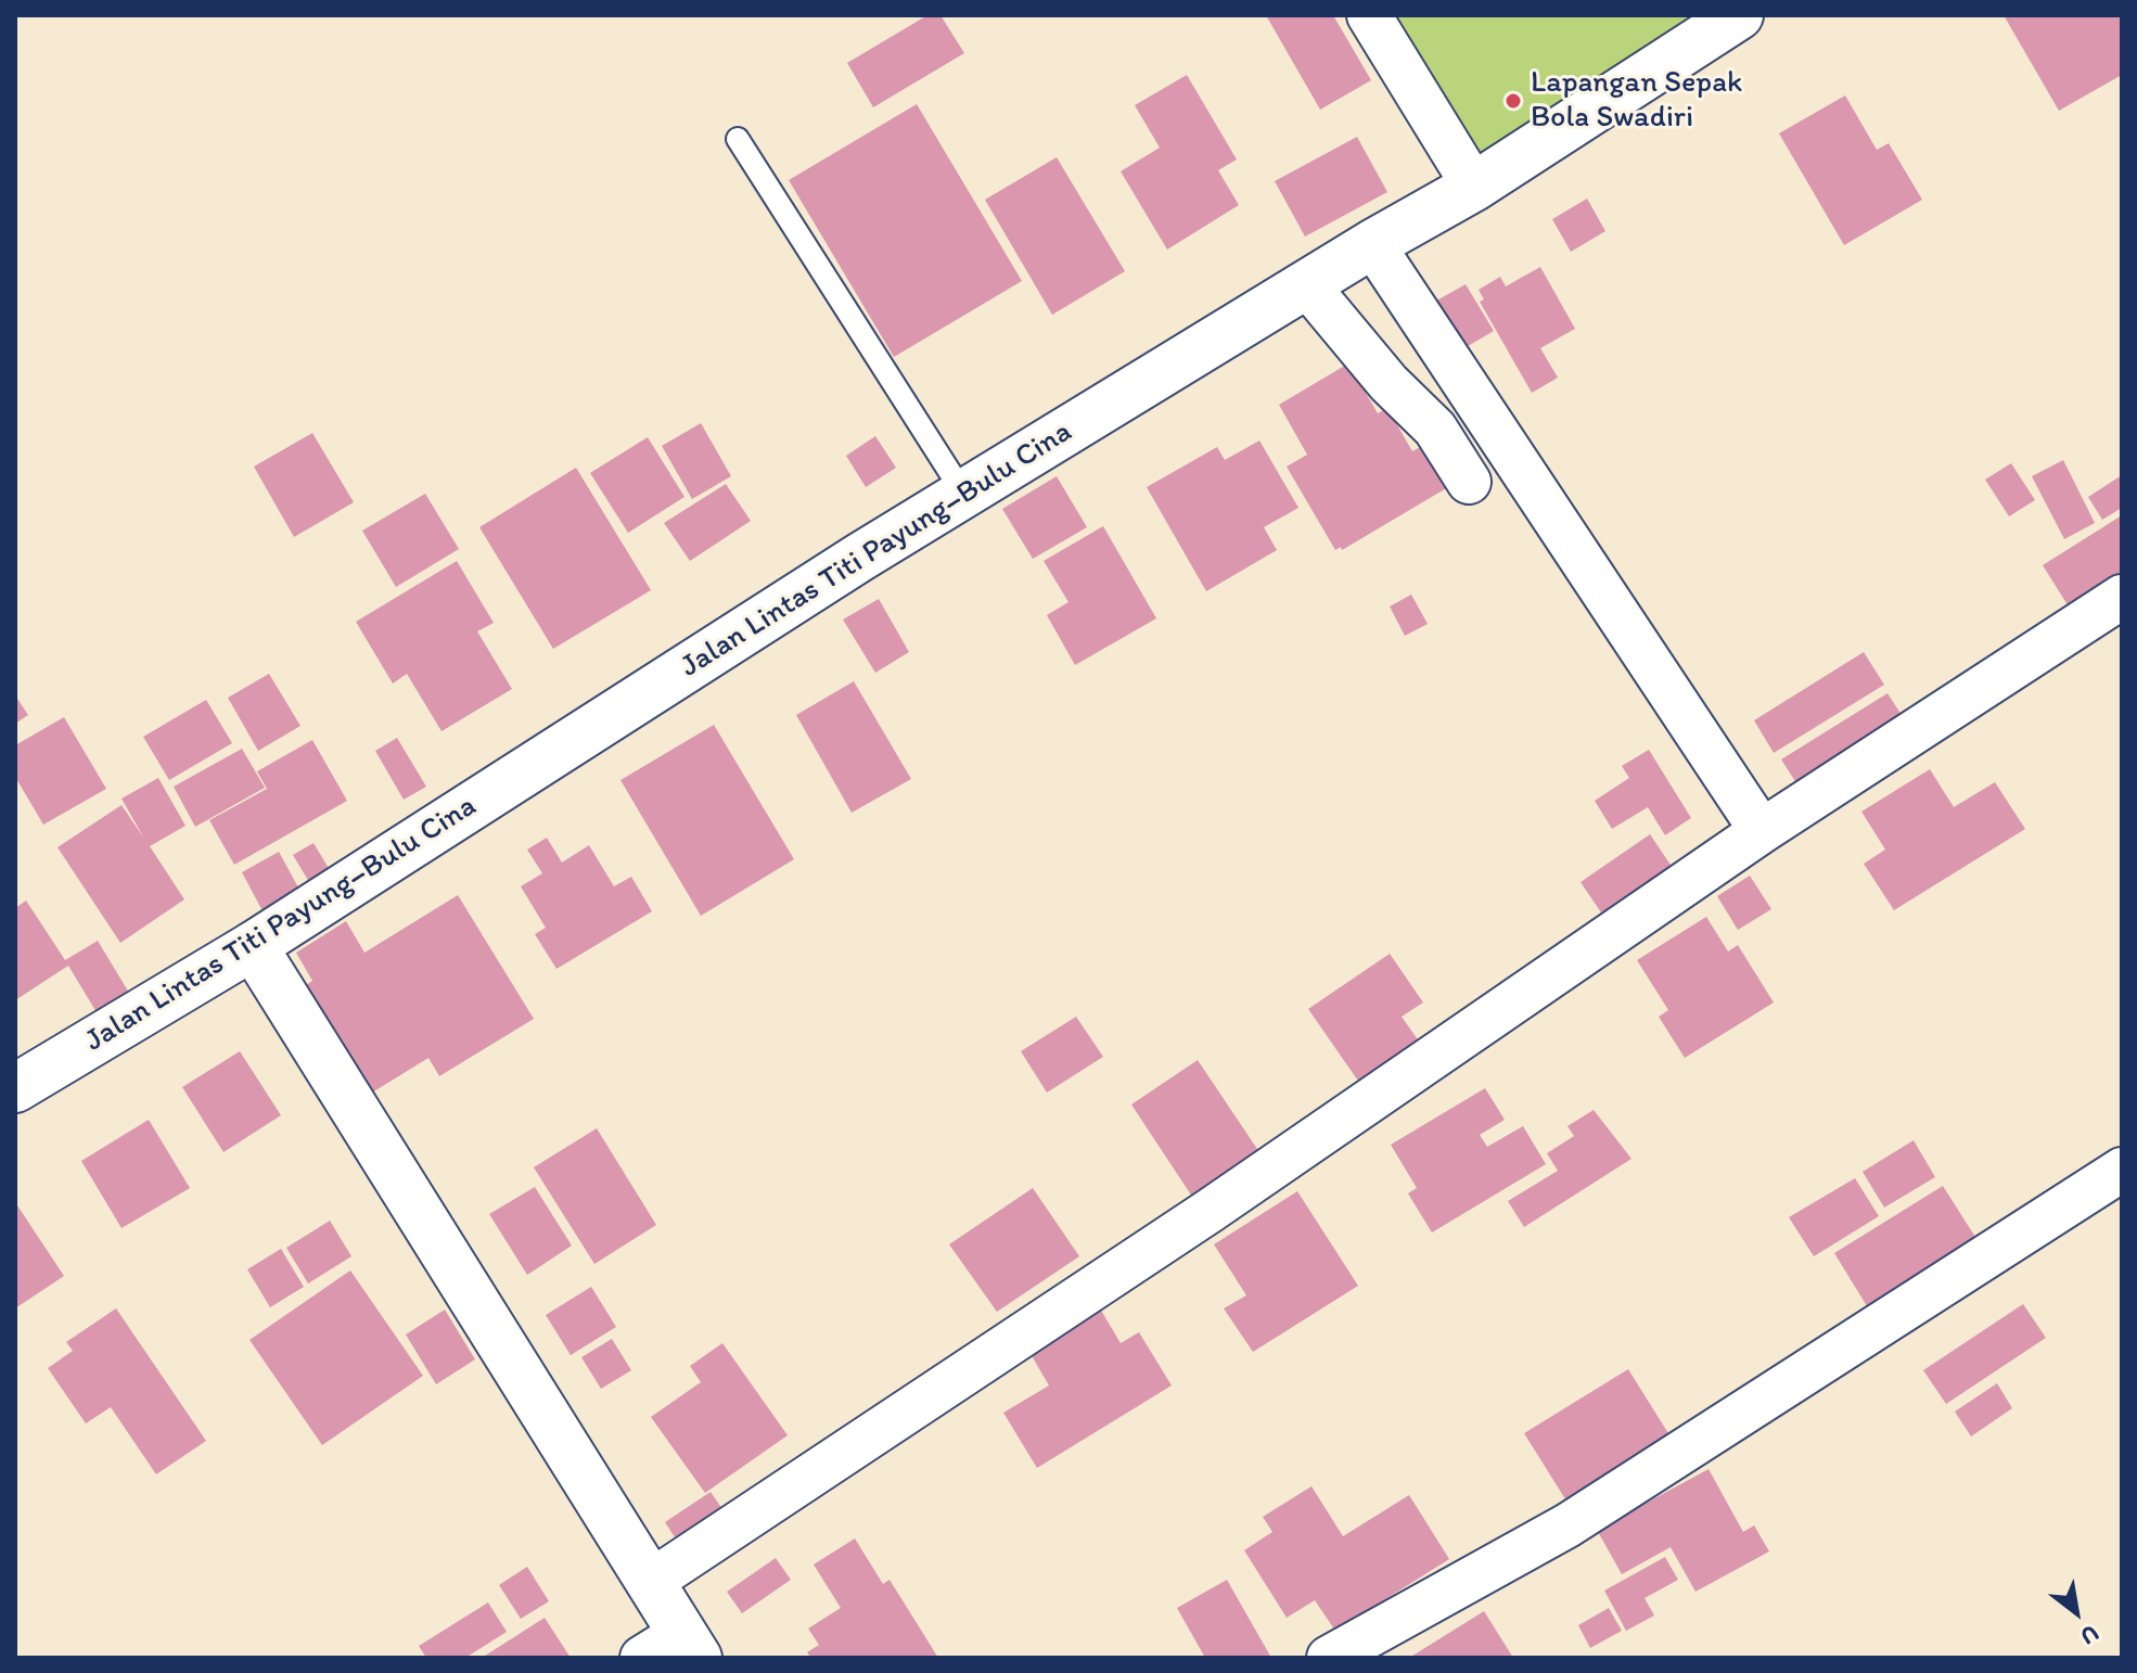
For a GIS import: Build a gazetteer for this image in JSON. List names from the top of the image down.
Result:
{
  "streets": {
    "main road": ["Jalan Lintas Titi Payung–Bulu Cina"]
  },
  "places": ["Lapangan Sepak Bola Swadiri"],
  "north": "bottom right"
}
